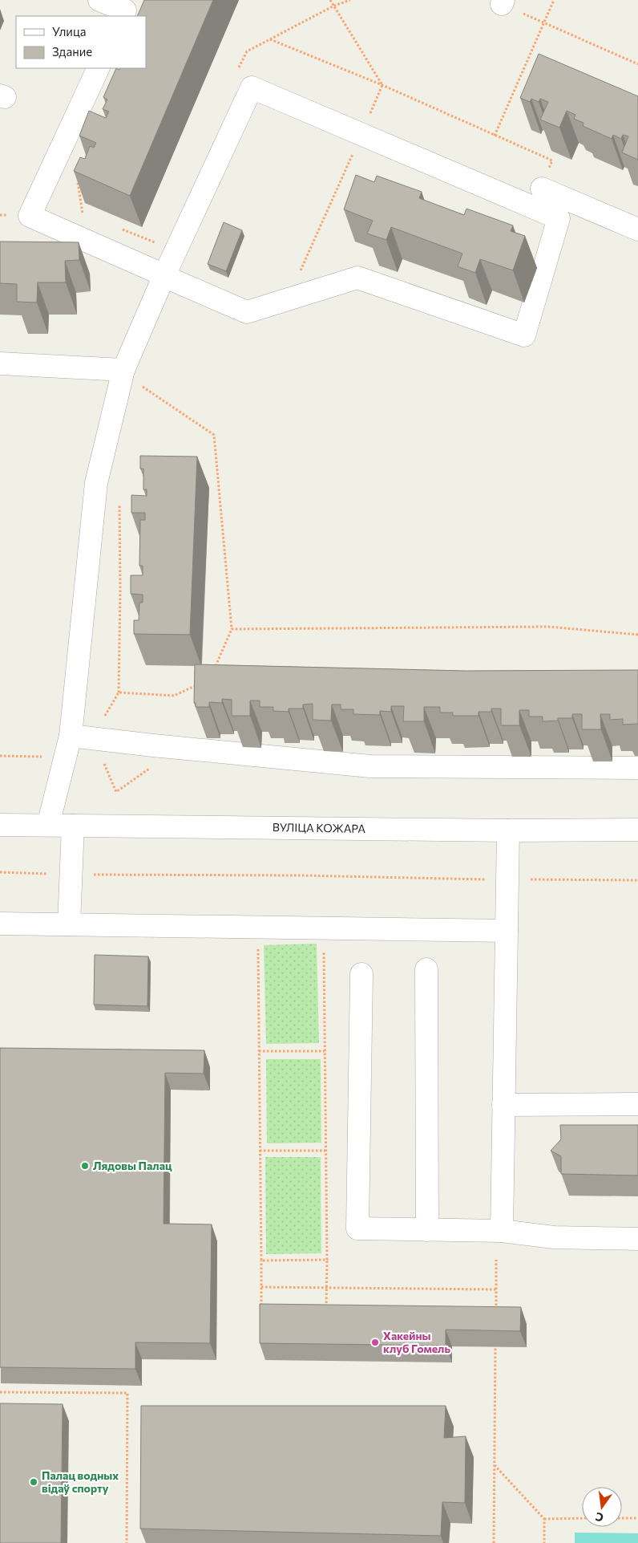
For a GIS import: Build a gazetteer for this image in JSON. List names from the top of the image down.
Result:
{
  "streets": {
    "street": ["ВУЛІЦА КОЖАРА"]
  },
  "places": ["Лядовы Палац", "Хакейны клуб Гомель", "Палац водных відаў спорту"],
  "legend": ["Улица", "Здание"],
  "north": "bottom"
}
